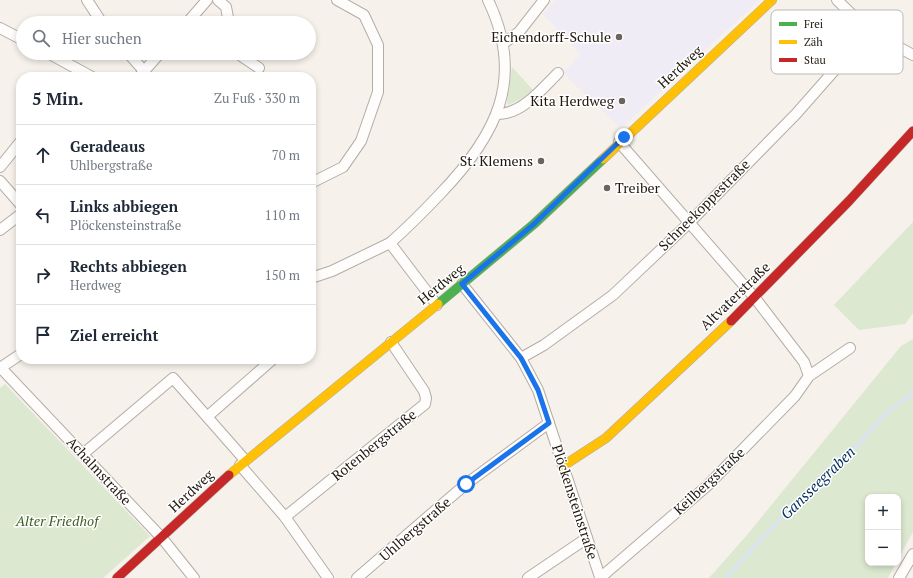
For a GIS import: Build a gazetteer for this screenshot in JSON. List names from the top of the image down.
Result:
{
  "streets": {
    "street": [
      "Herdweg",
      "Schneekoppestraße",
      "Altvaterstraße",
      "Rotenbergstraße",
      "Achalmstraße",
      "Keilbergstraße",
      "Plöckensteinstraße",
      "Uhlbergstraße"
    ]
  },
  "crossings": [
    ["Herdweg", "Rotenbergstraße"],
    ["Herdweg", "Achalmstraße"],
    ["Herdweg", "Plöckensteinstraße"],
    ["Schneekoppestraße", "Plöckensteinstraße"],
    ["Altvaterstraße", "Plöckensteinstraße"],
    ["Keilbergstraße", "Plöckensteinstraße"],
    ["Plöckensteinstraße", "Uhlbergstraße"]
  ],
  "water": ["Gansseegraben"],
  "parks": ["Alter Friedhof"],
  "places": [
    "Eichendorff-Schule",
    "Kita Herdweg",
    "St. Klemens",
    "Treiber"
  ],
  "legend": ["Frei", "Zäh", "Stau"],
  "page": {
    "search": "Hier suchen",
    "heading": ["5 Min.", "Zu Fuß · 330 m"],
    "list": [
      ["Geradeaus", "Uhlbergstraße", "70 m"],
      ["Links abbiegen", "Plöckensteinstraße", "110 m"],
      ["Rechts abbiegen", "Herdweg", "150 m"],
      "Ziel erreicht"
    ],
    "map_buttons": ["+", "−"]
  }
}
